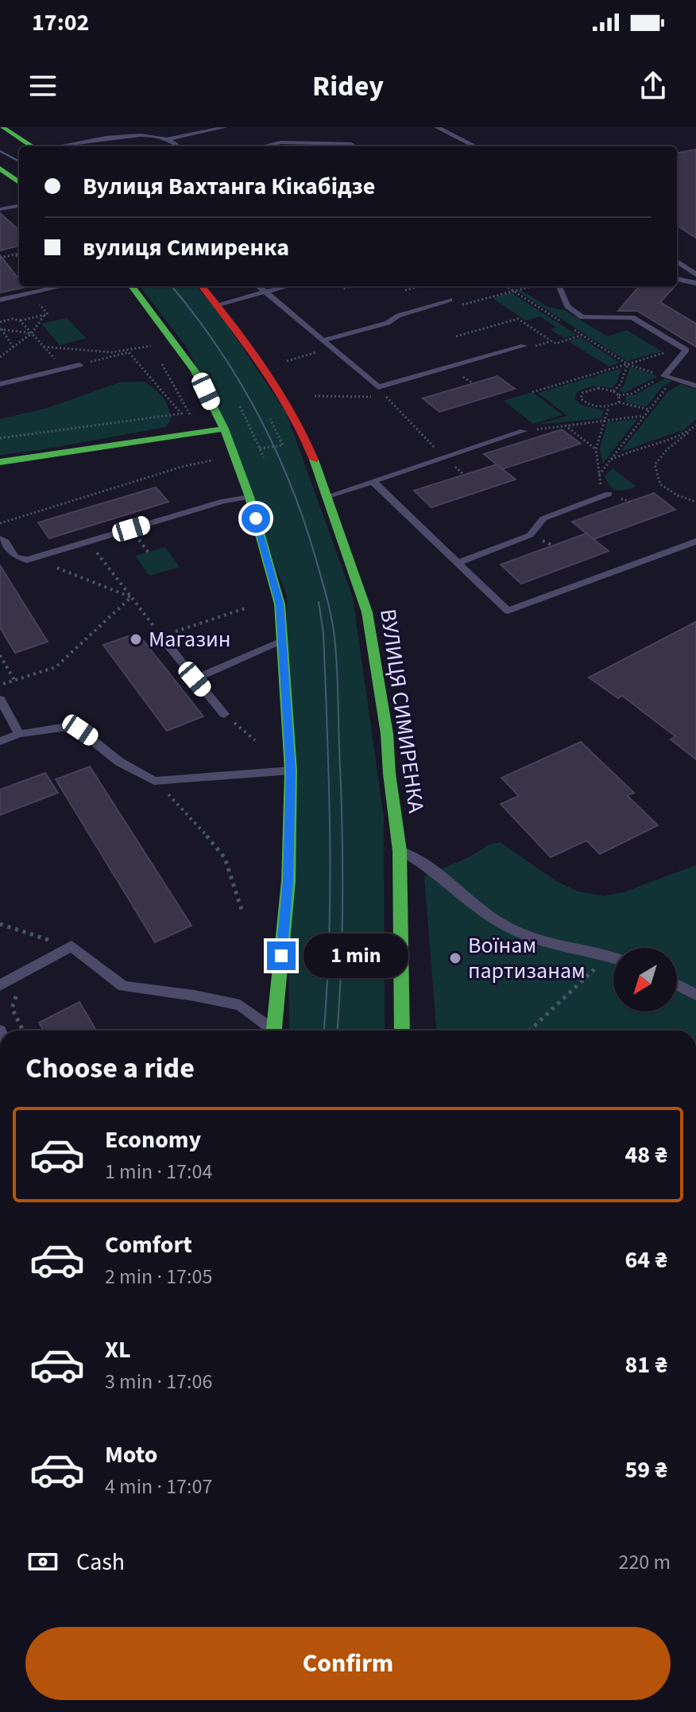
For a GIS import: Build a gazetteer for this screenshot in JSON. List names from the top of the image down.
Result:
{
  "streets": {
    "street": ["ВУЛИЦЯ СИМИРЕНКА"]
  },
  "places": ["Магазин", "Воїнам партизанам"],
  "north": "bottom left",
  "page": {
    "status": "17:02",
    "header": "Ridey",
    "banner": ["Вулиця Вахтанга Кікабідзе", "вулиця Симиренка"],
    "bubble": "1 min",
    "heading": "Choose a ride",
    "list": [
      {
        "name": "Economy",
        "note": "1 min · 17:04",
        "value": "48 ₴"
      },
      {
        "name": "Comfort",
        "note": "2 min · 17:05",
        "value": "64 ₴"
      },
      {
        "name": "XL",
        "note": "3 min · 17:06",
        "value": "81 ₴"
      },
      {
        "name": "Moto",
        "note": "4 min · 17:07",
        "value": "59 ₴"
      }
    ],
    "pay": ["Cash", "220 m"],
    "buttons": "Confirm"
  }
}
